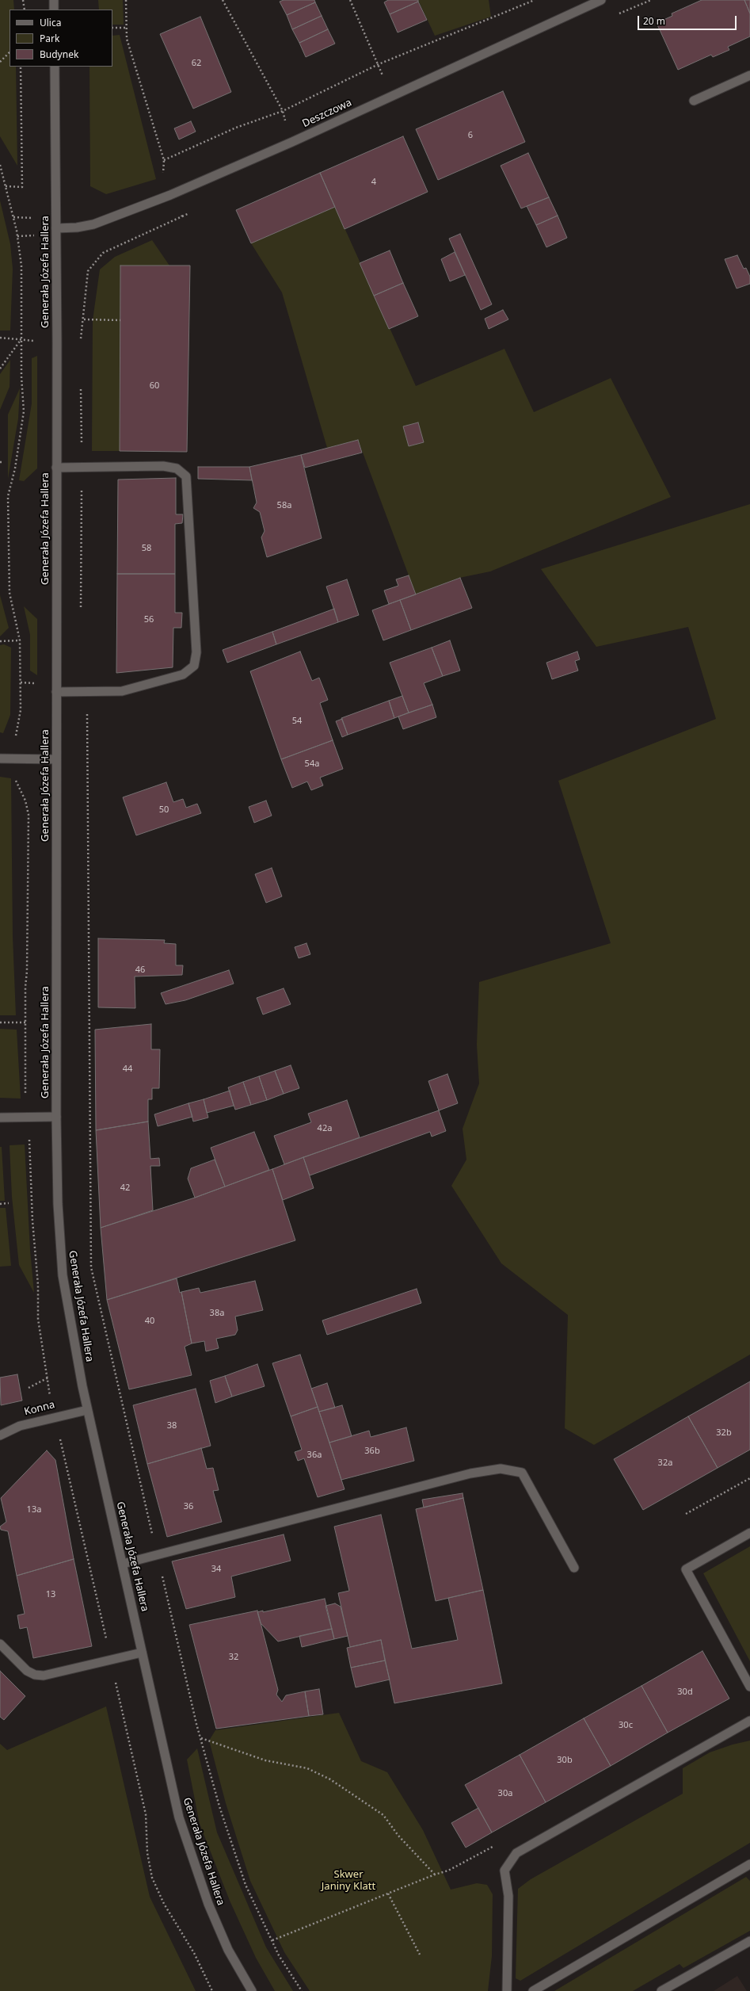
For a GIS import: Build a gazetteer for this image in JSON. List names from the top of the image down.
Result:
{
  "streets": {
    "street": ["Deszczowa", "Generała Józefa Hallera", "Konna"]
  },
  "crossings": [
    ["Deszczowa", "Generała Józefa Hallera"],
    ["Generała Józefa Hallera", "Konna"]
  ],
  "parks": ["Skwer Janiny Klatt"],
  "house_numbers": [
    "62",
    "6",
    "4",
    "60",
    "58a",
    "58",
    "56",
    "54",
    "54a",
    "50",
    "46",
    "44",
    "42a",
    "42",
    "38a",
    "40",
    "38",
    "32b",
    "36b",
    "36a",
    "32a",
    "36",
    "13a",
    "34",
    "13",
    "32",
    "30d",
    "30c",
    "30b",
    "30a"
  ],
  "legend": ["Ulica", "Park", "Budynek"],
  "scale_bar": "20 m"
}
